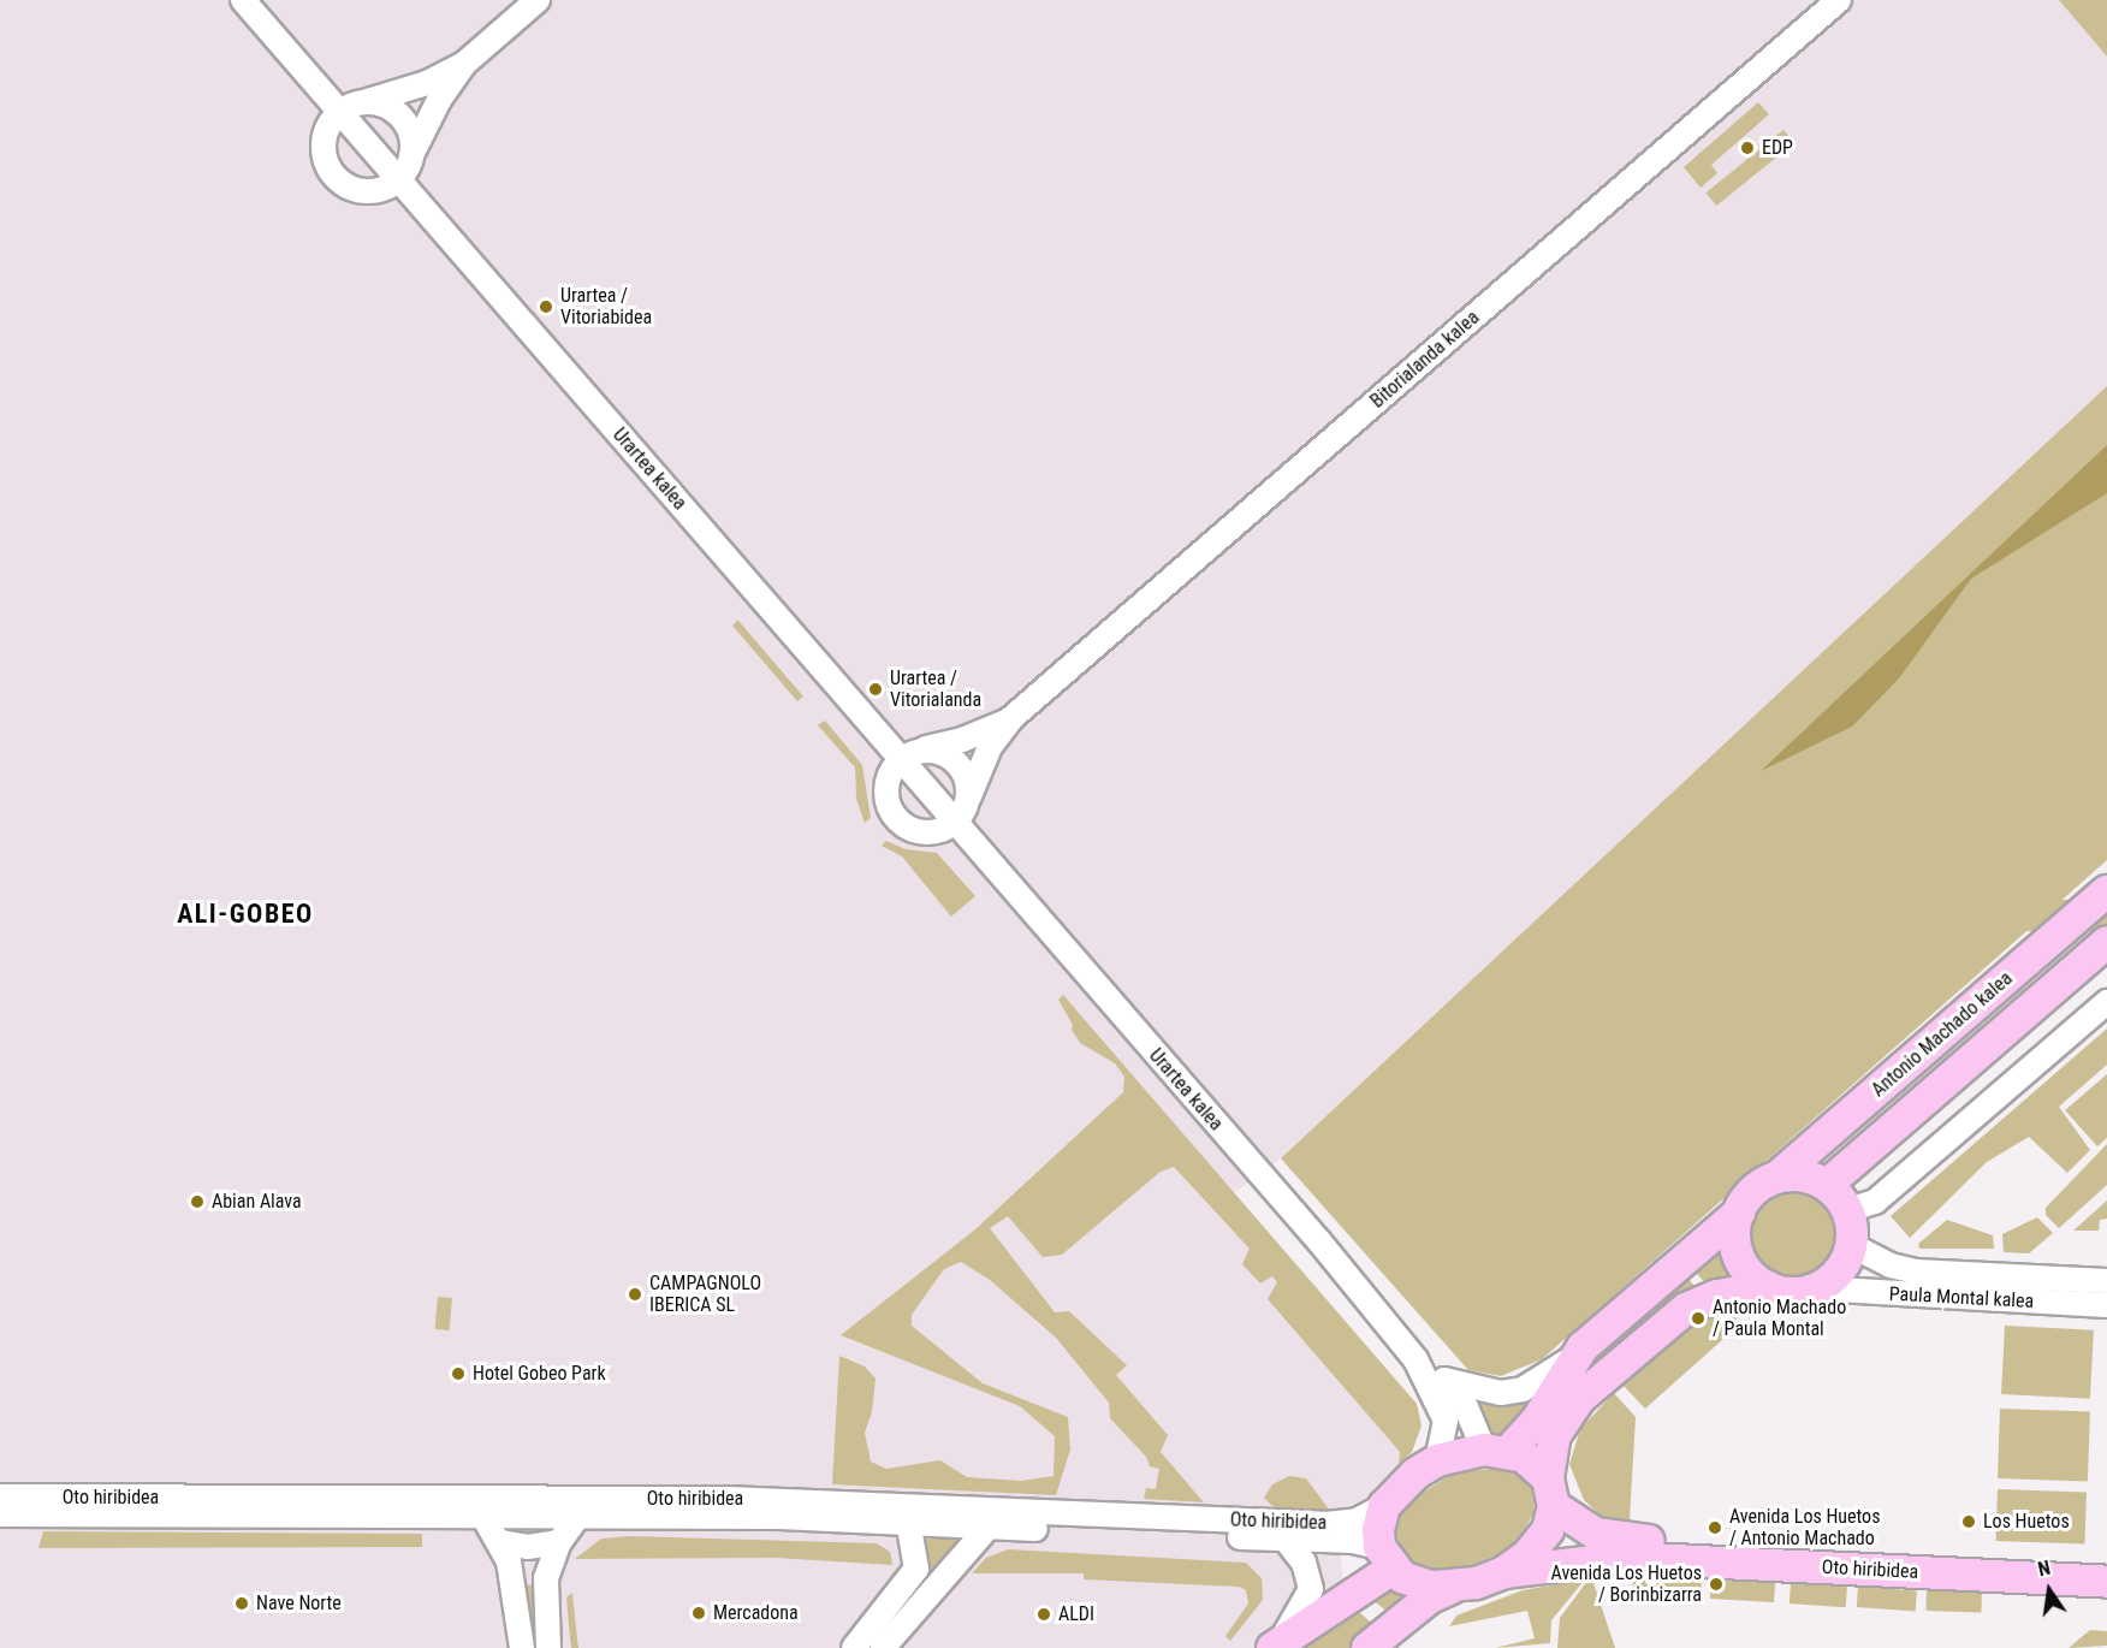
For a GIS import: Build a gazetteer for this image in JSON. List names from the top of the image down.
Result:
{
  "streets": {
    "main road": ["Antonio Machado kalea", "Oto hiribidea"],
    "street": ["Bitorialanda kalea", "Urartea kalea", "Paula Montal kalea"]
  },
  "crossings": [
    ["Urartea kalea", "Oto hiribidea"],
    ["Antonio Machado kalea", "Paula Montal kalea"]
  ],
  "districts": ["ALI-GOBEO"],
  "places": [
    "EDP",
    "Urartea / Vitoriabidea",
    "Urartea / Vitorialanda",
    "Abian Alava",
    "CAMPAGNOLO IBERICA SL",
    "Antonio Machado / Paula Montal",
    "Hotel Gobeo Park",
    "Los Huetos",
    "Avenida Los Huetos / Antonio Machado",
    "Avenida Los Huetos / Borinbizarra",
    "Nave Norte",
    "Mercadona",
    "ALDI"
  ],
  "north": "top"
}
